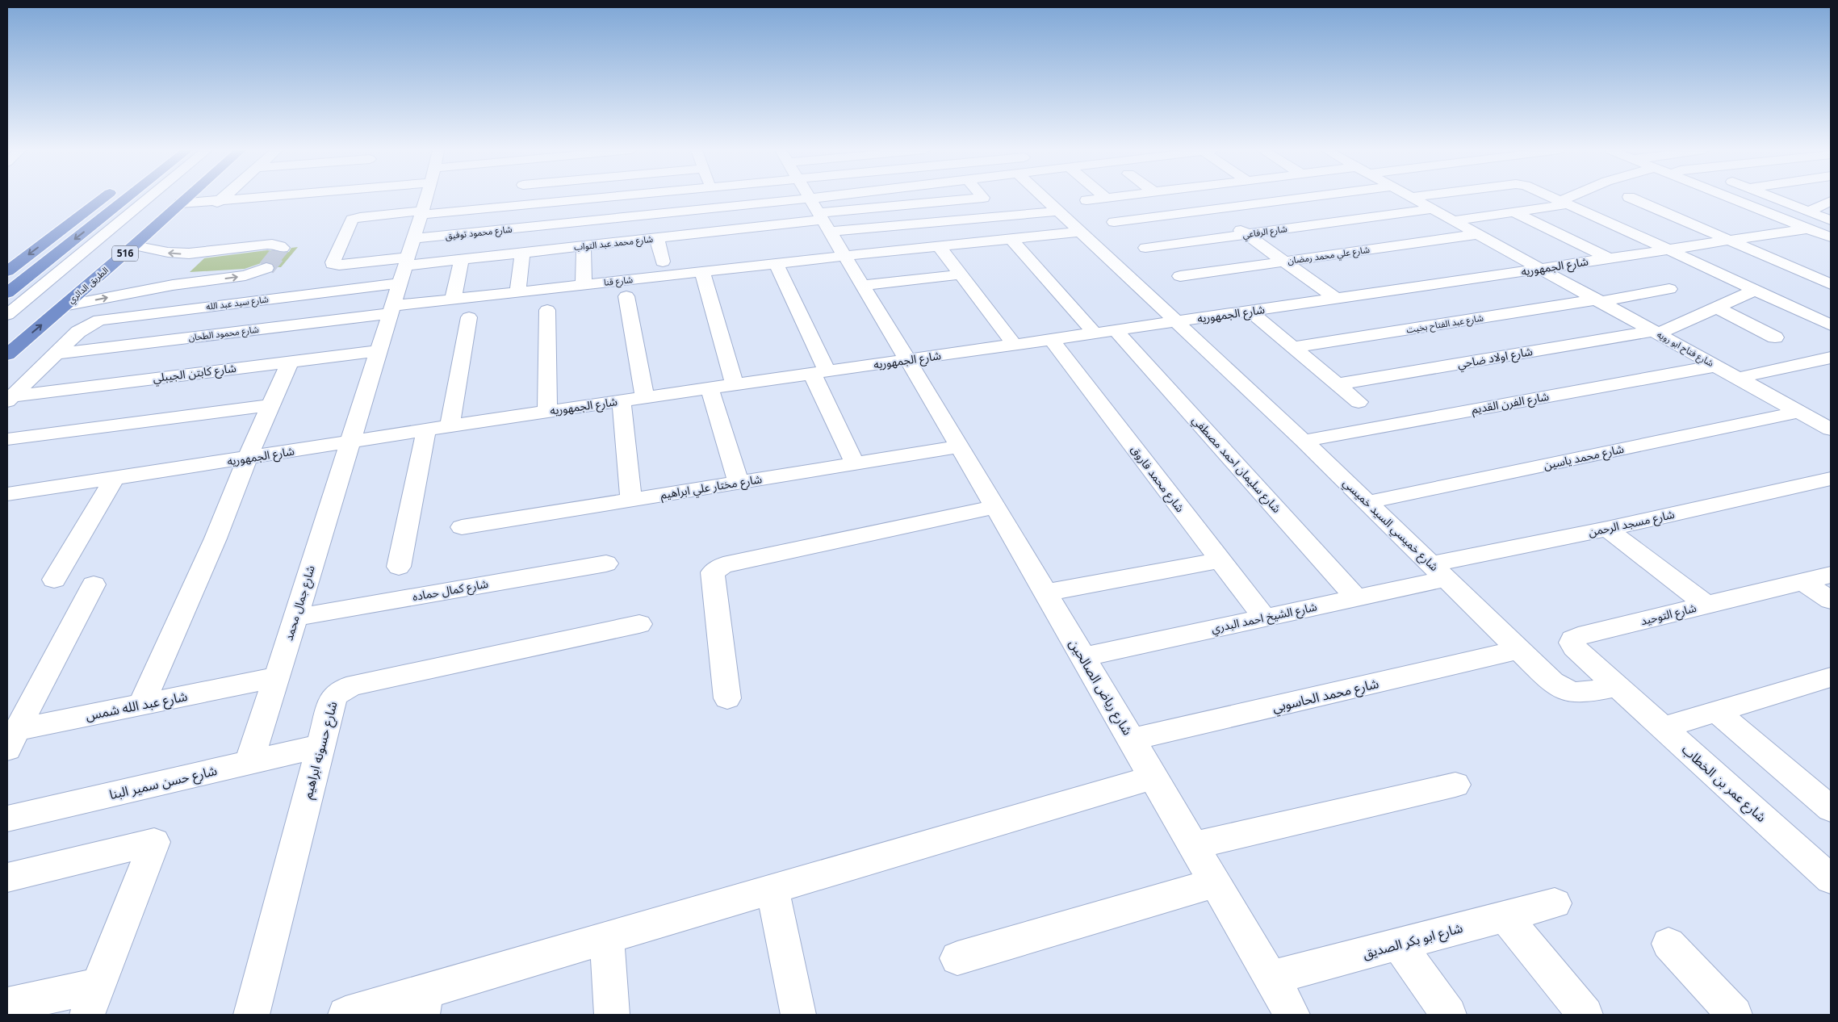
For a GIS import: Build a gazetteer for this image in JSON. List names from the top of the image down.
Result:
{
  "streets": {
    "highway": ["516", "الطريق الدائري"],
    "street": [
      "شارع الرفاعي",
      "شارع محمود توفيق",
      "شارع محمد عبد التواب",
      "شارع علي محمد رمضان",
      "شارع الجمهوريه",
      "شارع قنا",
      "شارع سيد عبد الله",
      "شارع عبد الفتاح بخيت",
      "شارع محمود الطحان",
      "شارع فتاح ابو رويه",
      "شارع اولاد ضاحي",
      "شارع كابتن الجيبلي",
      "شارع الفرن القديم",
      "شارع محمد ياسين",
      "شارع سليمان احمد مصطفي",
      "شارع محمد فاروق",
      "شارع مختار علي ابراهيم",
      "شارع مسجد الرحمن",
      "شارع خميسي السيد خميسي",
      "شارع كمال حماده",
      "شارع جمال محمد",
      "شارع التوحيد",
      "شارع الشيخ احمد البدري",
      "شارع رياض الصالحين",
      "شارع محمد الحاسوبي",
      "شارع عبد الله شمس",
      "شارع حسونه ابراهيم",
      "شارع حسن سمير البنا",
      "شارع عمر بن الخطاب",
      "شارع ابو بكر الصديق"
    ]
  },
  "crossings": [
    ["شارع محمود توفيق", "شارع جمال محمد"],
    ["شارع محمود توفيق", "شارع رياض الصالحين"],
    ["شارع محمد عبد التواب", "شارع جمال محمد"],
    ["شارع محمد عبد التواب", "شارع رياض الصالحين"],
    ["شارع الجمهوريه", "شارع فتاح ابو رويه"],
    ["شارع الجمهوريه", "شارع سليمان احمد مصطفي"],
    ["شارع الجمهوريه", "شارع محمد فاروق"],
    ["شارع الجمهوريه", "شارع خميسي السيد خميسي"],
    ["شارع الجمهوريه", "شارع جمال محمد"],
    ["شارع الجمهوريه", "شارع رياض الصالحين"],
    ["شارع قنا", "شارع محمود الطحان"],
    ["شارع قنا", "شارع جمال محمد"],
    ["شارع قنا", "شارع رياض الصالحين"],
    ["شارع سيد عبد الله", "شارع محمود الطحان"],
    ["شارع سيد عبد الله", "شارع جمال محمد"],
    ["شارع عبد الفتاح بخيت", "شارع فتاح ابو رويه"],
    ["شارع محمود الطحان", "شارع جمال محمد"],
    ["شارع فتاح ابو رويه", "شارع اولاد ضاحي"],
    ["شارع فتاح ابو رويه", "شارع الفرن القديم"],
    ["شارع فتاح ابو رويه", "شارع محمد ياسين"],
    ["شارع كابتن الجيبلي", "شارع جمال محمد"],
    ["شارع الفرن القديم", "شارع خميسي السيد خميسي"],
    ["شارع محمد ياسين", "شارع خميسي السيد خميسي"],
    ["شارع سليمان احمد مصطفي", "شارع الشيخ احمد البدري"],
    ["شارع محمد فاروق", "شارع الشيخ احمد البدري"],
    ["شارع مختار علي ابراهيم", "شارع رياض الصالحين"],
    ["شارع مسجد الرحمن", "شارع خميسي السيد خميسي"],
    ["شارع مسجد الرحمن", "شارع الشيخ احمد البدري"],
    ["شارع خميسي السيد خميسي", "شارع التوحيد"],
    ["شارع خميسي السيد خميسي", "شارع الشيخ احمد البدري"],
    ["شارع خميسي السيد خميسي", "شارع محمد الحاسوبي"],
    ["شارع خميسي السيد خميسي", "شارع عمر بن الخطاب"],
    ["شارع كمال حماده", "شارع جمال محمد"],
    ["شارع جمال محمد", "شارع عبد الله شمس"],
    ["شارع جمال محمد", "شارع حسن سمير البنا"],
    ["شارع التوحيد", "شارع عمر بن الخطاب"],
    ["شارع الشيخ احمد البدري", "شارع رياض الصالحين"],
    ["شارع رياض الصالحين", "شارع محمد الحاسوبي"],
    ["شارع رياض الصالحين", "شارع ابو بكر الصديق"],
    ["شارع حسونه ابراهيم", "شارع حسن سمير البنا"]
  ]
}
